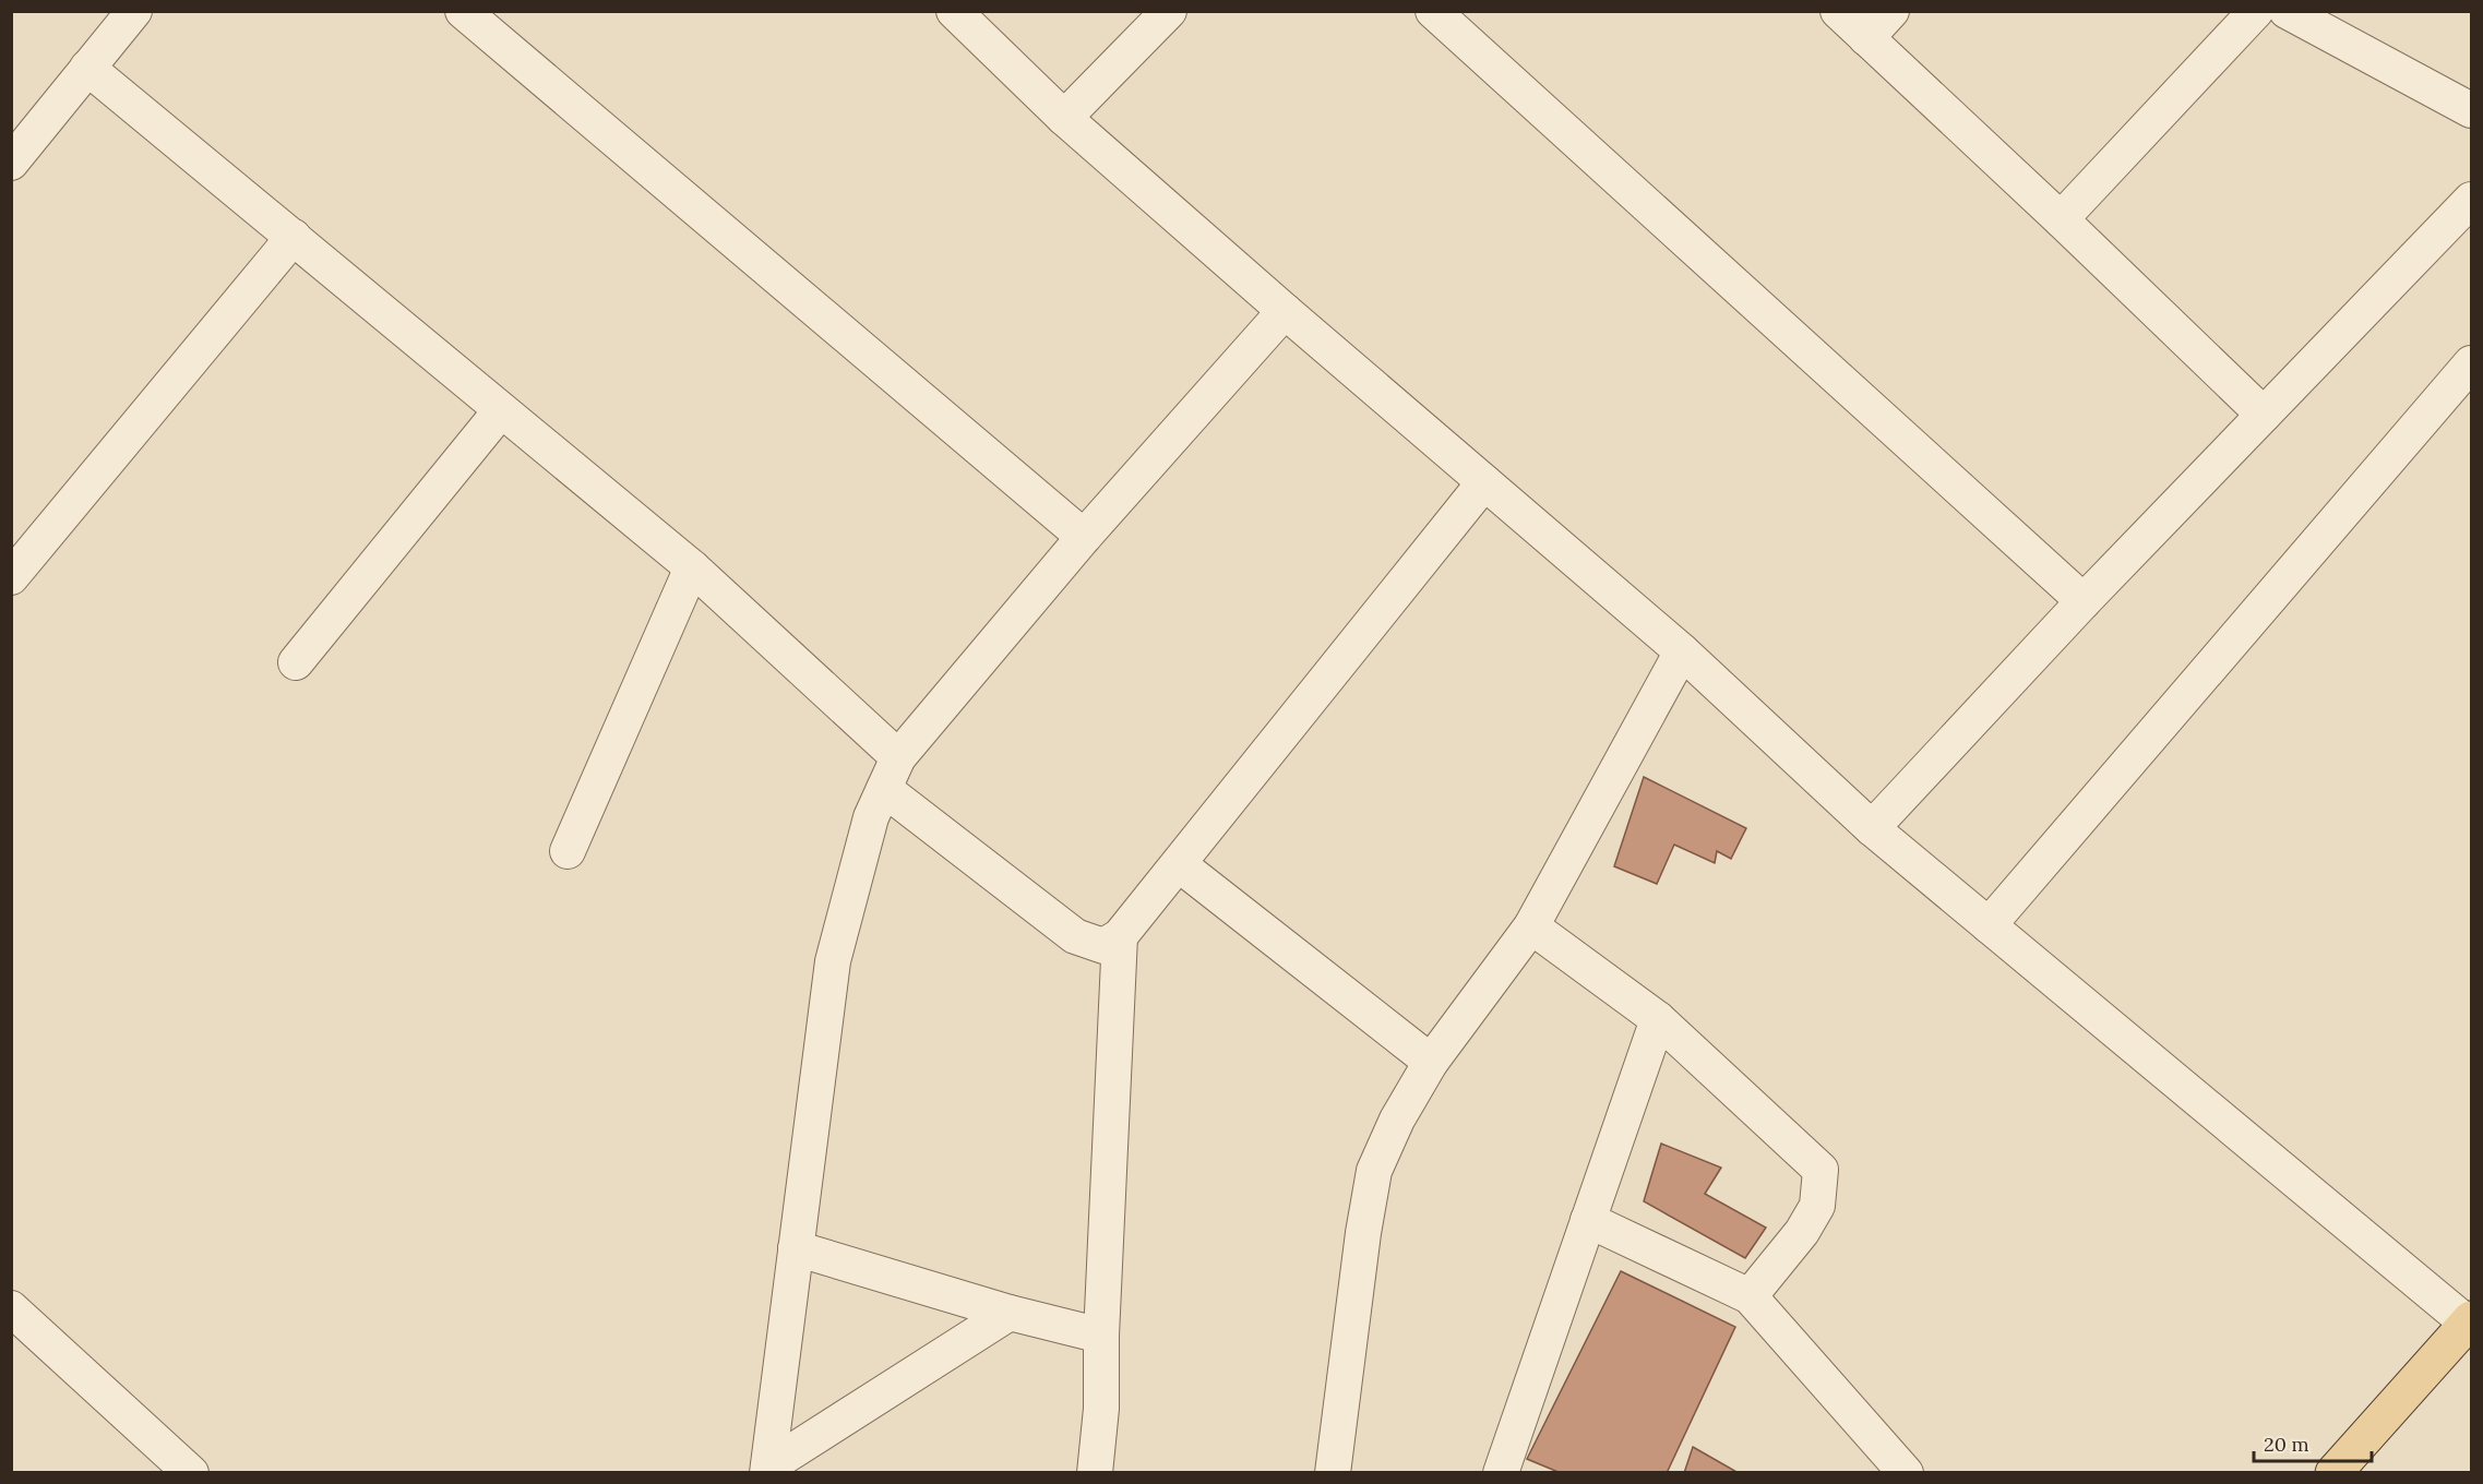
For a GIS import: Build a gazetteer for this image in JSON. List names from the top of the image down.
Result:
{
  "scale_bar": "20 m"
}
